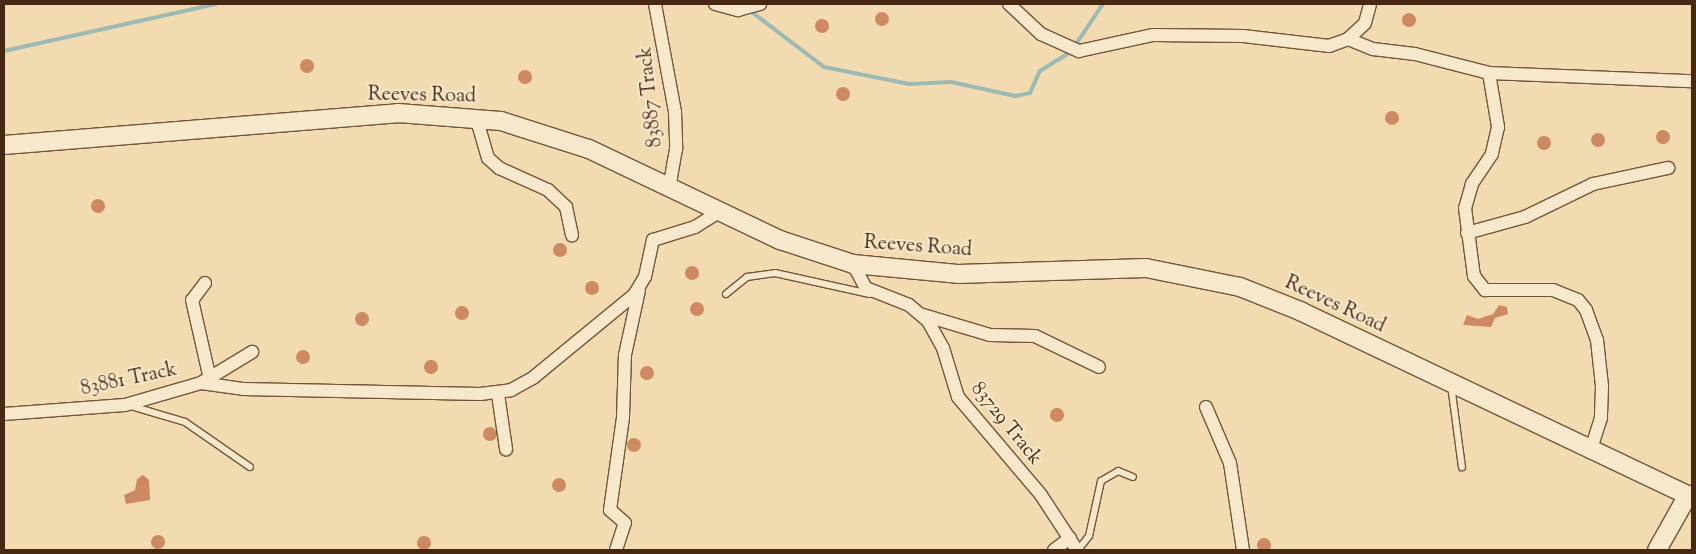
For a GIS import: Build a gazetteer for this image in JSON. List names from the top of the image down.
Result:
{
  "streets": {
    "street": [
      "Reeves Road",
      "83887 Track",
      "83881 Track",
      "83729 Track"
    ]
  },
  "crossings": [
    ["Reeves Road", "83887 Track"]
  ]
}
